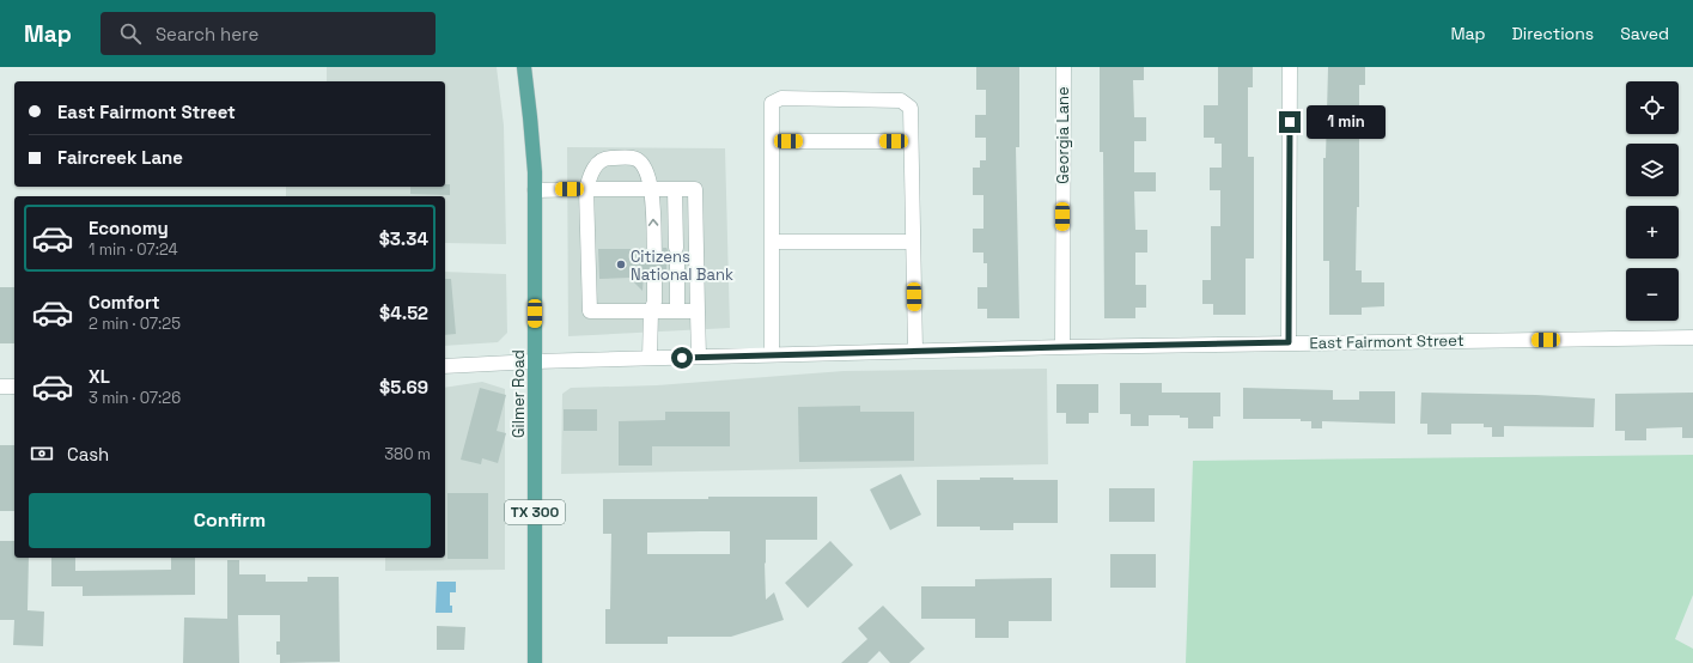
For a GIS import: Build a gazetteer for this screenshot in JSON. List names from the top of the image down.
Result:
{
  "streets": {
    "main road": ["Gilmer Road", "TX 300"],
    "street": ["Georgia Lane", "East Fairmont Street"]
  },
  "crossings": [
    ["Georgia Lane", "East Fairmont Street"],
    ["East Fairmont Street", "Gilmer Road"]
  ],
  "places": ["Citizens National Bank"],
  "page": {
    "header": "Map",
    "search": "Search here",
    "nav": ["Map", "Directions", "Saved"],
    "map_buttons": ["+", "−"],
    "banner": ["East Fairmont Street", "Faircreek Lane"],
    "bubble": "1 min",
    "list": [
      {
        "name": "Economy",
        "note": "1 min · 07:24",
        "value": "$3.34"
      },
      {
        "name": "Comfort",
        "note": "2 min · 07:25",
        "value": "$4.52"
      },
      {
        "name": "XL",
        "note": "3 min · 07:26",
        "value": "$5.69"
      }
    ],
    "pay": ["Cash", "380 m"],
    "buttons": "Confirm"
  }
}
